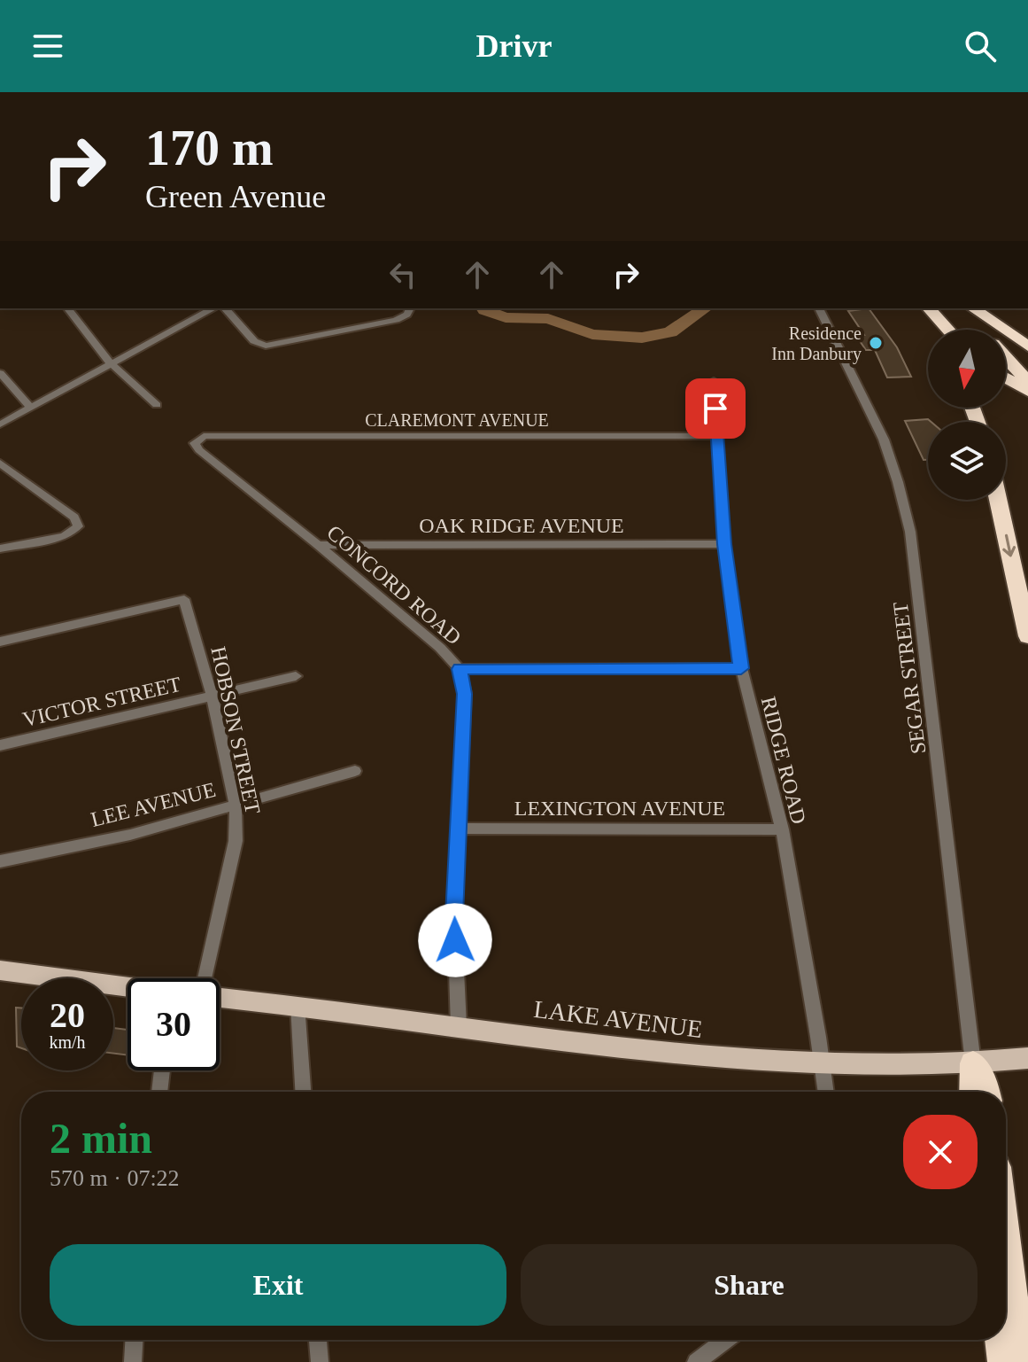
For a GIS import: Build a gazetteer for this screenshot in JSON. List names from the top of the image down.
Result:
{
  "streets": {
    "main road": ["LAKE AVENUE"],
    "street": [
      "CLAREMONT AVENUE",
      "OAK RIDGE AVENUE",
      "CONCORD ROAD",
      "SEGAR STREET",
      "VICTOR STREET",
      "HOBSON STREET",
      "RIDGE ROAD",
      "LEE AVENUE",
      "LEXINGTON AVENUE"
    ]
  },
  "crossings": [
    ["CLAREMONT AVENUE", "CONCORD ROAD"],
    ["CLAREMONT AVENUE", "RIDGE ROAD"],
    ["OAK RIDGE AVENUE", "CONCORD ROAD"],
    ["OAK RIDGE AVENUE", "RIDGE ROAD"],
    ["CONCORD ROAD", "LEXINGTON AVENUE"],
    ["CONCORD ROAD", "LAKE AVENUE"],
    ["SEGAR STREET", "LAKE AVENUE"],
    ["VICTOR STREET", "HOBSON STREET"],
    ["HOBSON STREET", "LEE AVENUE"],
    ["RIDGE ROAD", "LEXINGTON AVENUE"],
    ["RIDGE ROAD", "LAKE AVENUE"]
  ],
  "places": ["Residence Inn Danbury"],
  "north": "bottom",
  "page": {
    "header": "Drivr",
    "turn": ["170 m", "Green Avenue"],
    "speed": "20 km/h",
    "limit": "30",
    "heading": ["2 min", "570 m · 07:22"],
    "buttons": ["Exit", "Share"]
  }
}
